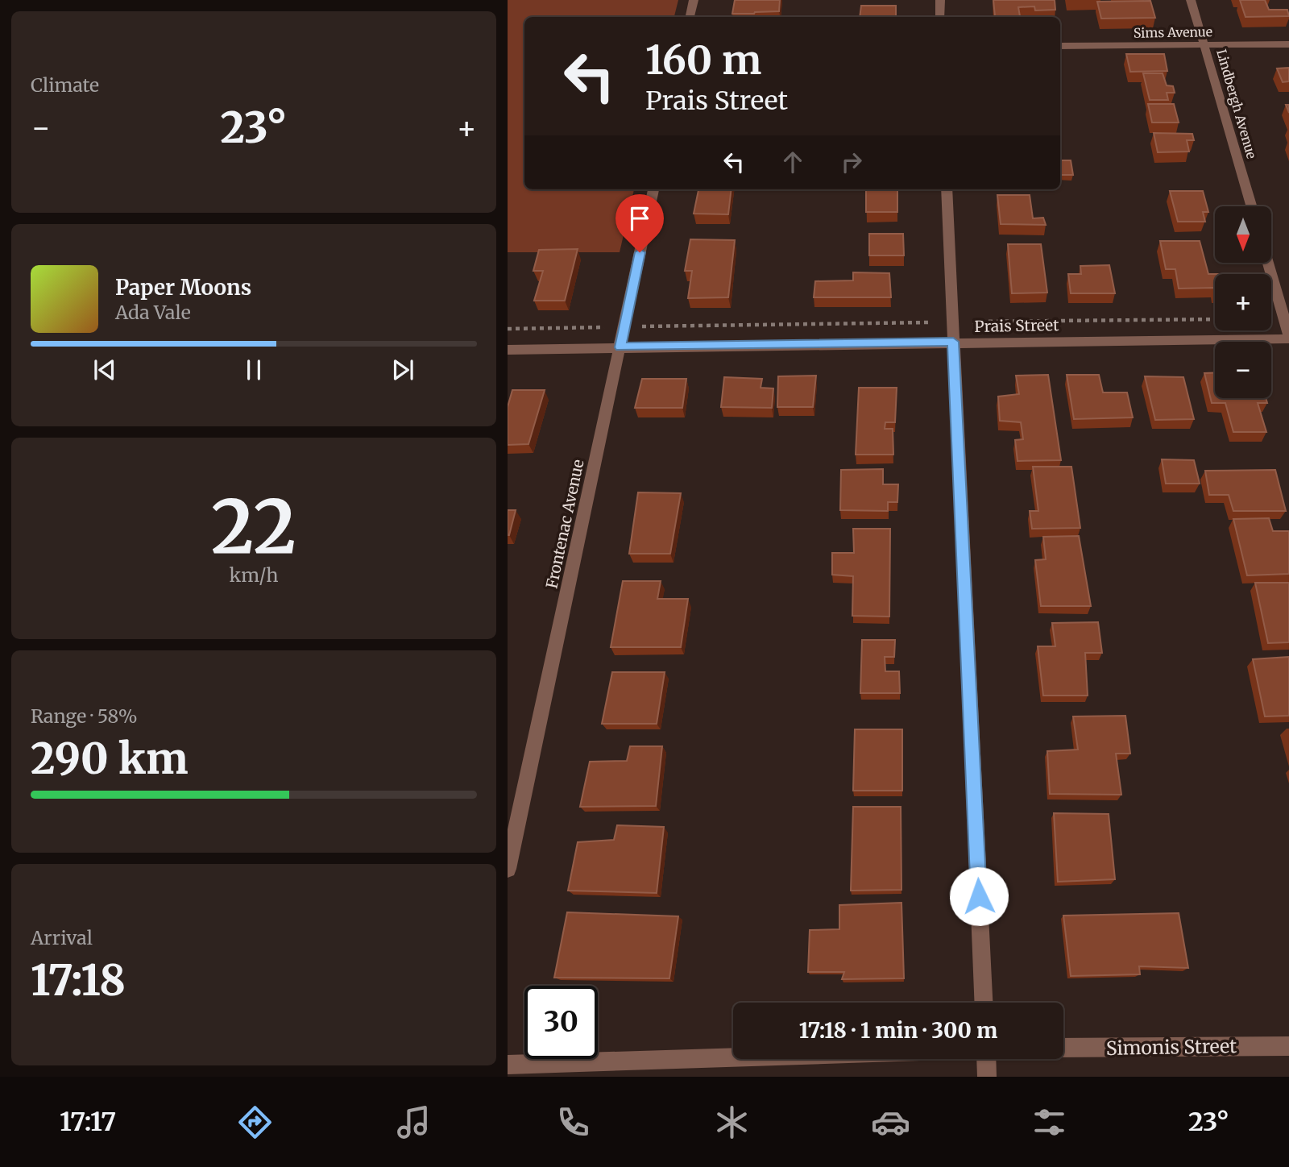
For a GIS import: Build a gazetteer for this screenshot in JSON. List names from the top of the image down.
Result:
{
  "streets": {
    "street": [
      "Sims Avenue",
      "Lindbergh Avenue",
      "Prais Street",
      "Frontenac Avenue",
      "Simonis Street"
    ]
  },
  "crossings": [
    ["Sims Avenue", "Lindbergh Avenue"],
    ["Prais Street", "Frontenac Avenue"]
  ],
  "north": "bottom",
  "page": {
    "tile": [
      "Climate",
      ["22", "km/h"],
      ["Range · 58%", "290 km"],
      ["Arrival", "17:18"]
    ],
    "turn": ["160 m", "Prais Street"],
    "heat": ["−", "23°", "+"],
    "map_buttons": ["+", "−"],
    "song": ["Paper Moons", "Ada Vale"],
    "limit": "30",
    "trip": "17:18 · 1 min · 300 m",
    "tabs": ["17:17", "23°"]
  }
}
